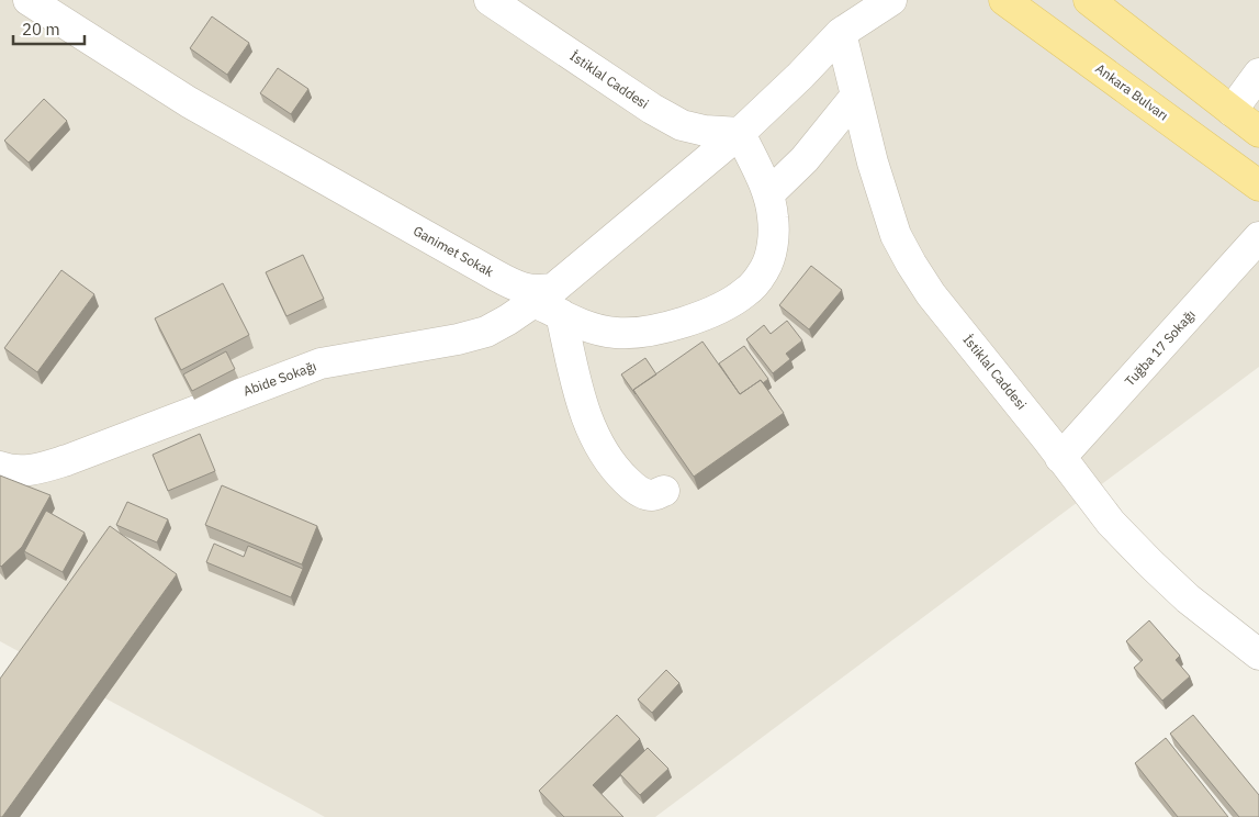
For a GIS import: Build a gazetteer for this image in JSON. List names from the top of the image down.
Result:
{
  "streets": {
    "main road": ["Ankara Bulvarı"],
    "street": [
      "İstiklal Caddesi",
      "Ganimet Sokak",
      "Tuğba 17 Sokağı",
      "Abide Sokağı"
    ]
  },
  "crossings": [
    ["İstiklal Caddesi", "Tuğba 17 Sokağı"],
    ["Ganimet Sokak", "Abide Sokağı"]
  ],
  "scale_bar": "20 m"
}
